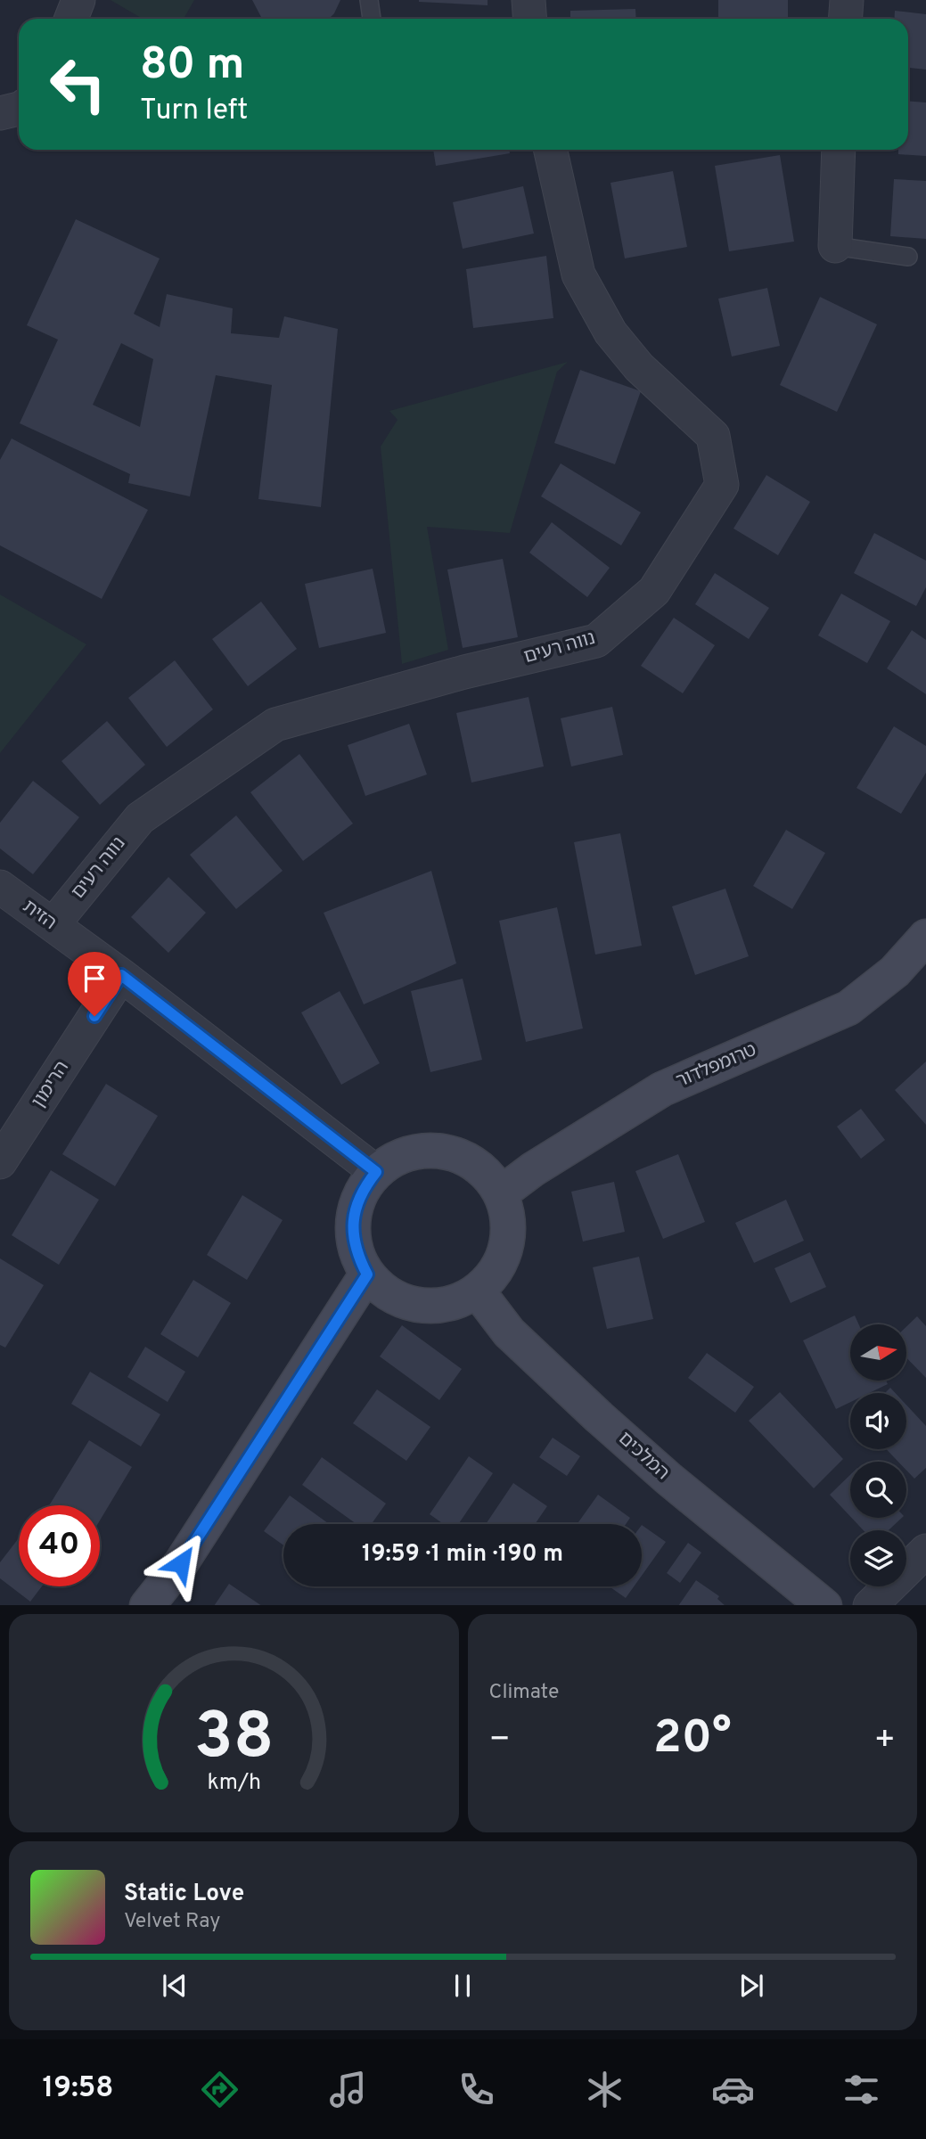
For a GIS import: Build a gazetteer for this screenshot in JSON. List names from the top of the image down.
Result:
{
  "streets": {
    "street": [
      "נווה רעים",
      "הזית",
      "טרומפלדור",
      "הרימון",
      "המלכים"
    ]
  },
  "crossings": [
    ["נווה רעים", "הזית"],
    ["הזית", "טרומפלדור"],
    ["הזית", "הרימון"],
    ["הזית", "המלכים"],
    ["טרומפלדור", "המלכים"]
  ],
  "north": "right",
  "page": {
    "turn": ["80 m", "Turn left"],
    "limit": "40",
    "trip": "19:59 · 1 min · 190 m",
    "tile": "Climate",
    "heat": ["−", "20°", "+"],
    "song": ["Static Love", "Velvet Ray"],
    "tabs": "19:58",
    "gauge": ["38", "km/h"]
  }
}
